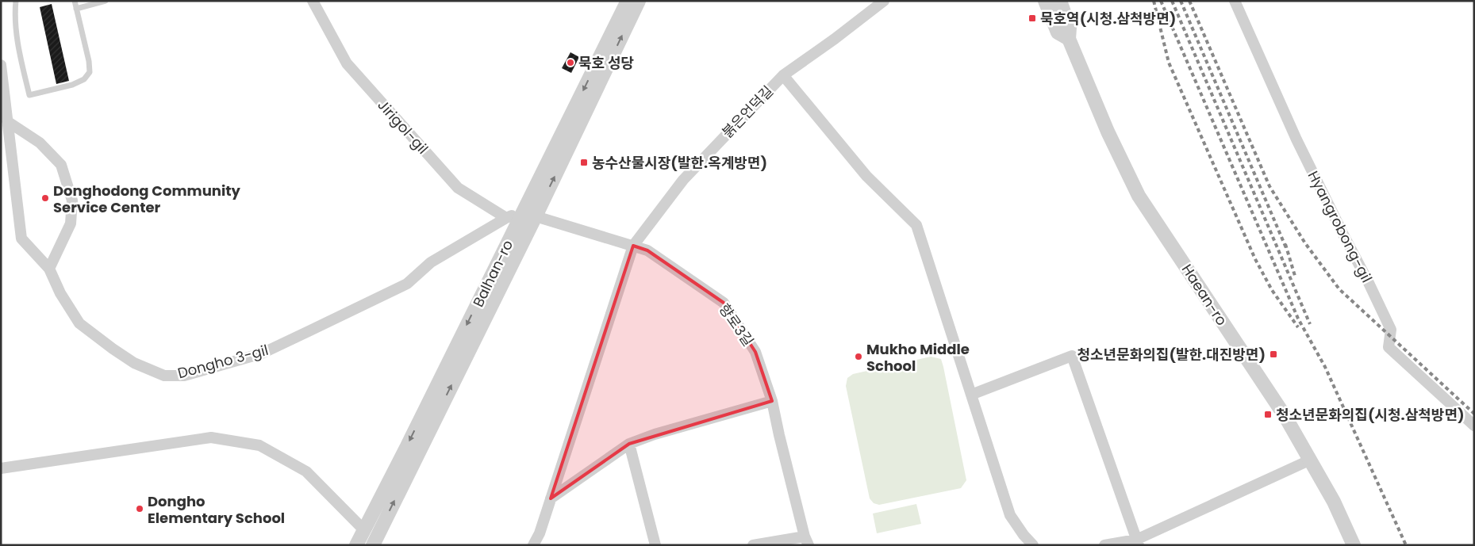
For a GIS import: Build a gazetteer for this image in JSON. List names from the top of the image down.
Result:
{
  "streets": {
    "street": [
      "붉은언덕길",
      "Jirigol-gil",
      "Hyangrobong-gil",
      "Balhan-ro",
      "Haean-ro",
      "향로3길",
      "Dongho 3-gil"
    ]
  },
  "crossings": [
    ["붉은언덕길", "향로3길"],
    ["Jirigol-gil", "Dongho 3-gil"],
    ["Balhan-ro", "향로3길"]
  ],
  "places": {
    "transit": [
      "묵호역(시청.삼척방면)",
      "농수산물시장(발한.옥계방면)",
      "청소년문화의집(발한.대진방면)",
      "청소년문화의집(시청.삼척방면)"
    ],
    "other": [
      "묵호 성당",
      "Donghodong Community Service Center",
      "Mukho Middle School",
      "Dongho Elementary School"
    ]
  }
}
